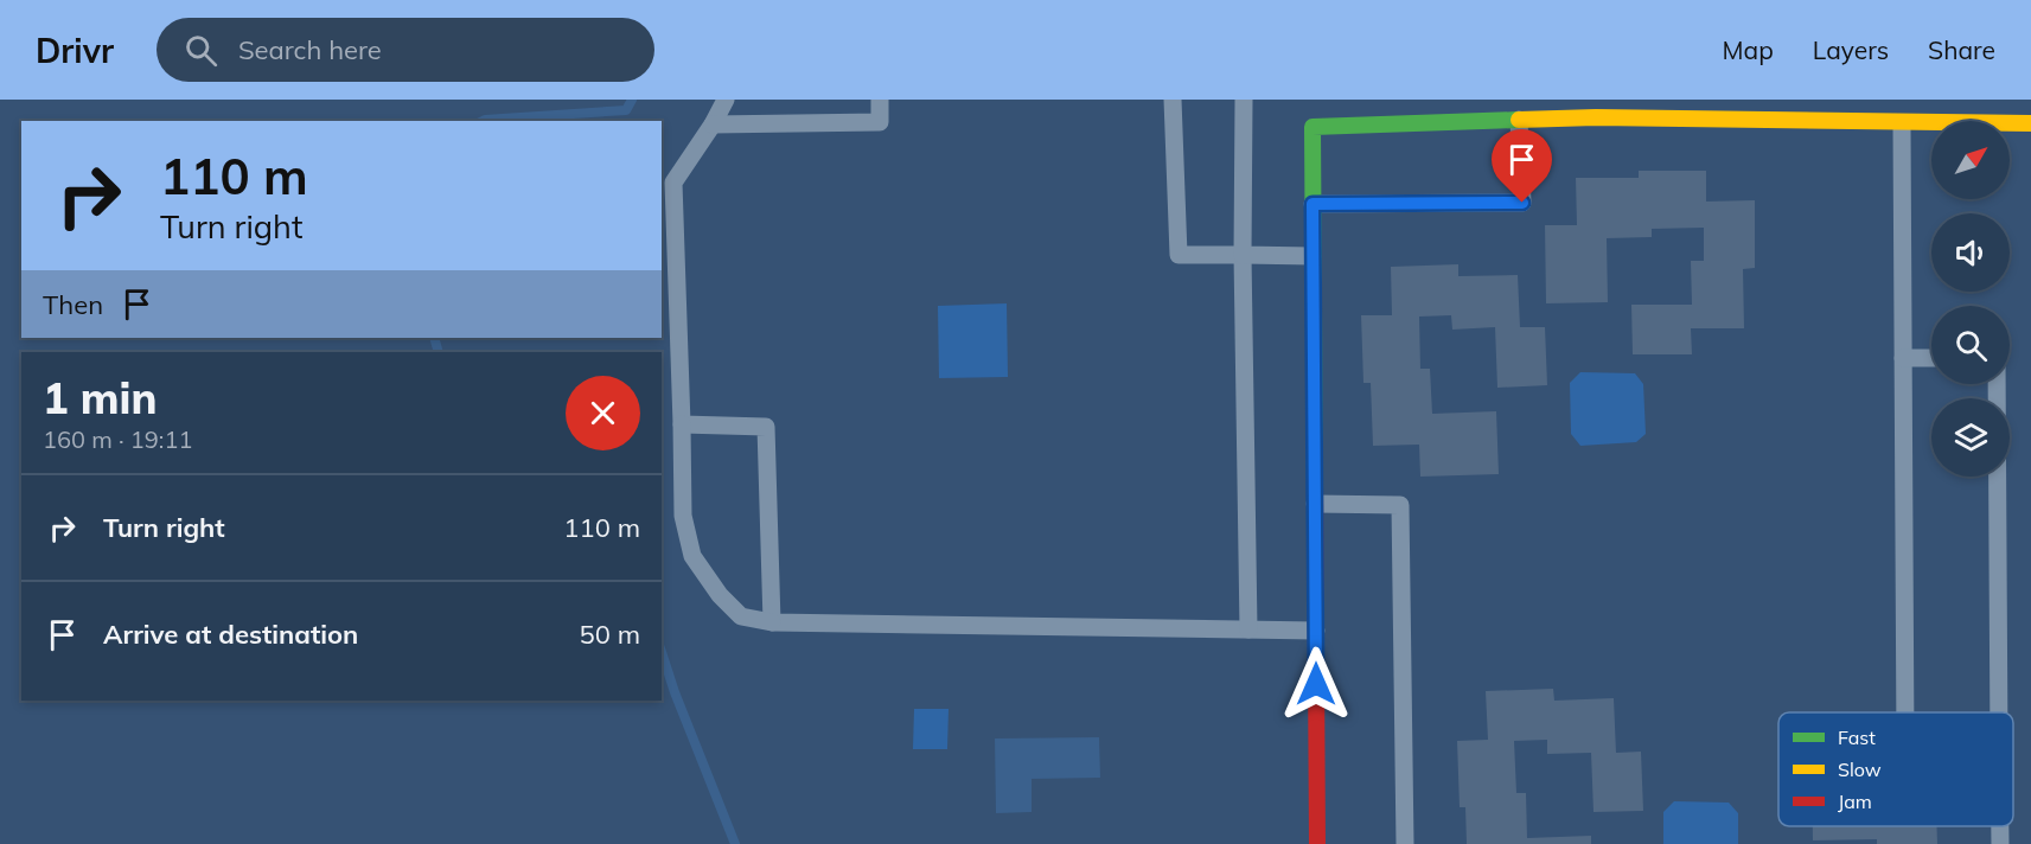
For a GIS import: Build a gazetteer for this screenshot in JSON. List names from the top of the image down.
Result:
{
  "legend": ["Fast", "Slow", "Jam"],
  "north": "top right",
  "page": {
    "header": "Drivr",
    "search": "Search here",
    "nav": ["Map", "Layers", "Share"],
    "turn": ["110 m", "Turn right"],
    "then": "Then",
    "heading": ["1 min", "160 m · 19:11"],
    "list": [
      {
        "name": "Turn right",
        "value": "110 m"
      },
      {
        "name": "Arrive at destination",
        "value": "50 m"
      }
    ]
  }
}
